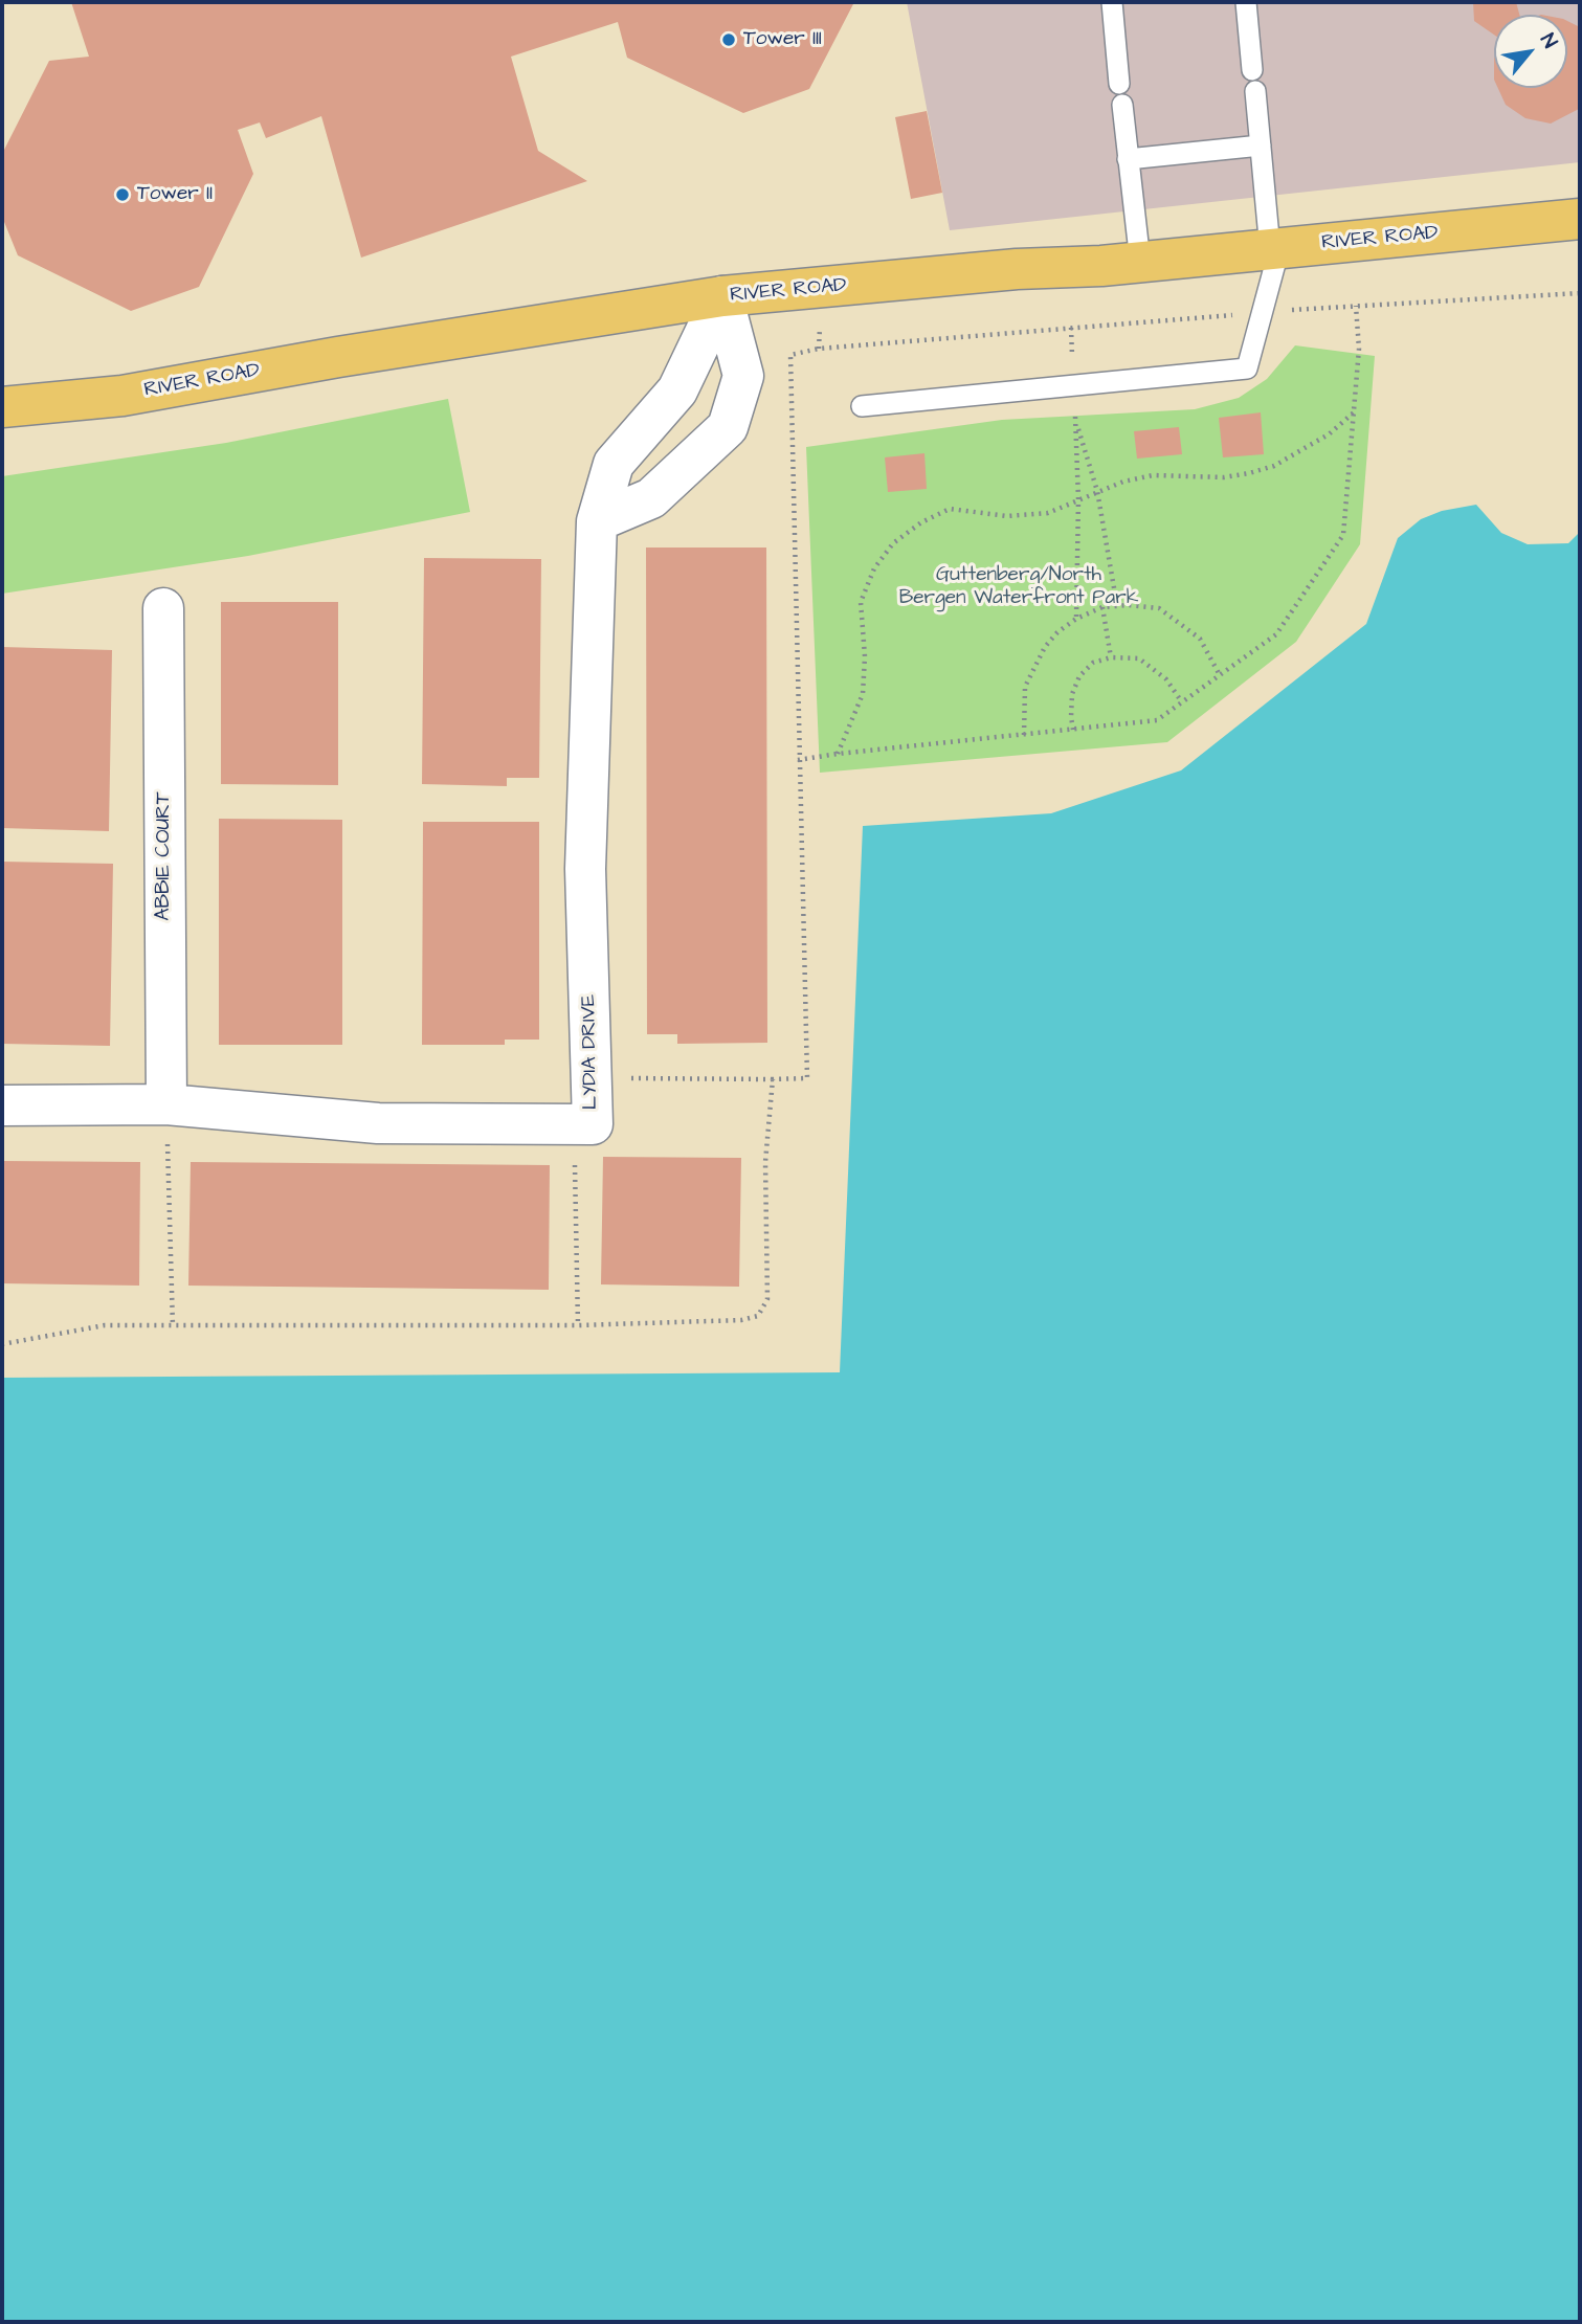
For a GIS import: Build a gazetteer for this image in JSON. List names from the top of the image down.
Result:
{
  "streets": {
    "main road": ["RIVER ROAD"],
    "street": ["ABBIE COURT", "LYDIA DRIVE"]
  },
  "crossings": [
    ["RIVER ROAD", "LYDIA DRIVE"],
    ["ABBIE COURT", "LYDIA DRIVE"]
  ],
  "parks": ["Guttenberg/North Bergen Waterfront Park"],
  "places": ["Tower III", "Tower II"],
  "north": "top right"
}
